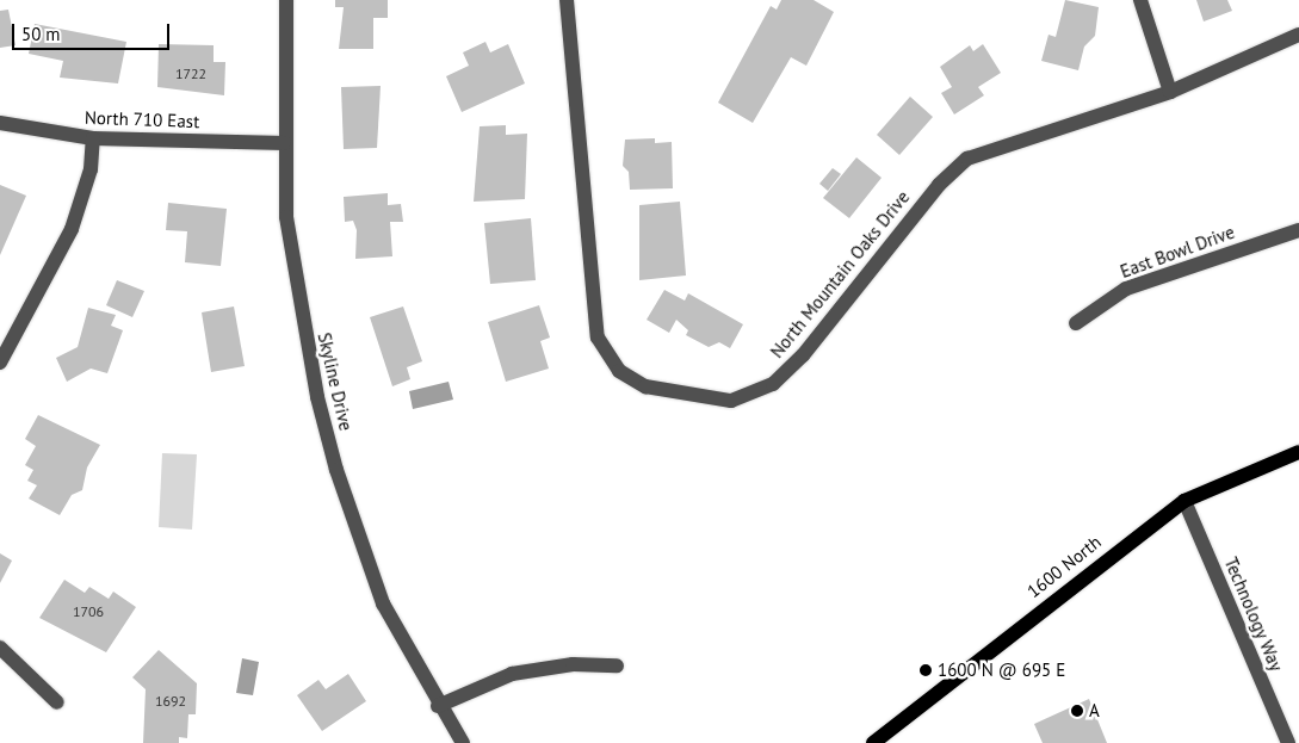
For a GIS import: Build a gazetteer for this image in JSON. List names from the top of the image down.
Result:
{
  "streets": {
    "main road": ["1600 North"],
    "street": [
      "North 710 East",
      "East Bowl Drive",
      "North Mountain Oaks Drive",
      "Skyline Drive",
      "Technology Way"
    ]
  },
  "crossings": [
    ["North 710 East", "Skyline Drive"],
    ["1600 North", "Technology Way"]
  ],
  "places": ["1600 N @ 695 E", "A"],
  "house_numbers": ["1722", "1706", "1692"],
  "scale_bar": "50 m"
}
